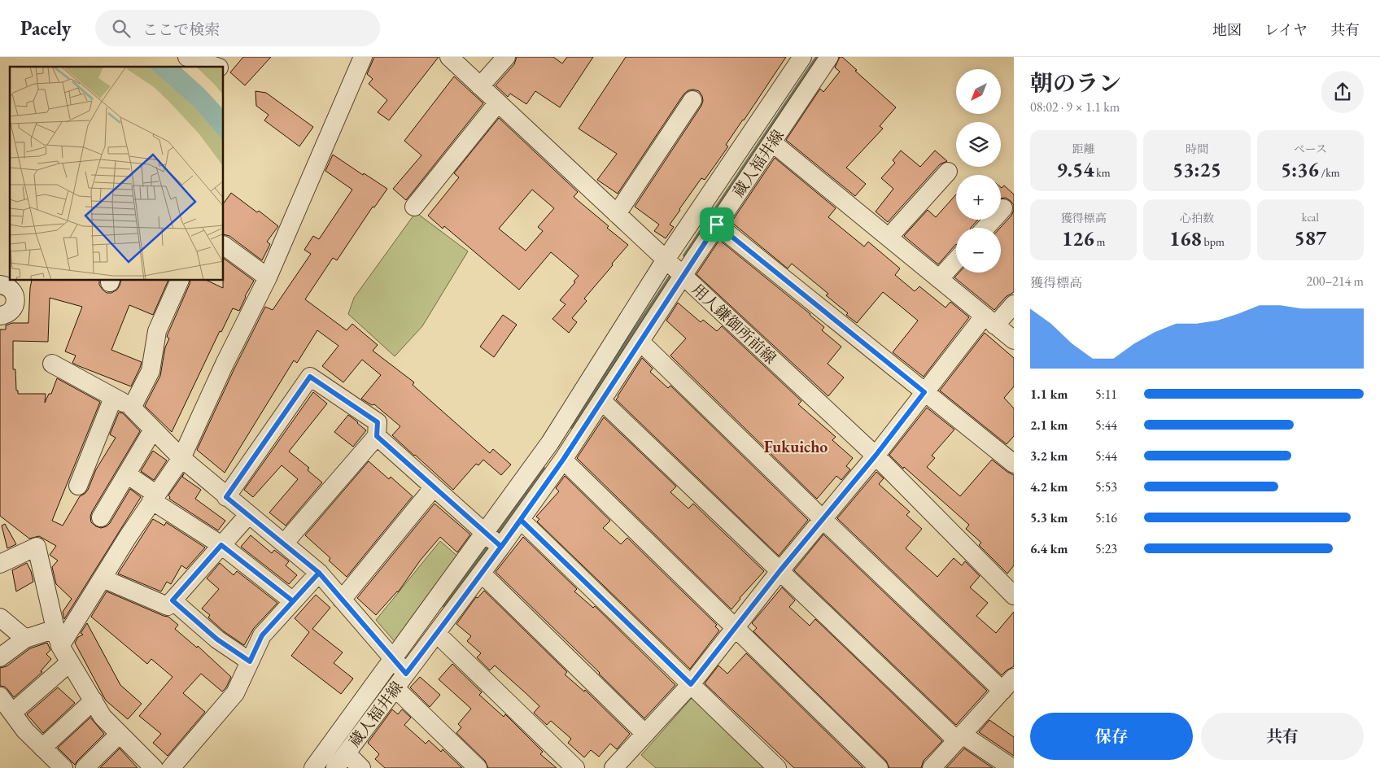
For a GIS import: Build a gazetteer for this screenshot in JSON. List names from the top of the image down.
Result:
{
  "streets": {
    "street": ["蔵人福井線", "用人鎌御所前線"]
  },
  "crossings": [
    ["蔵人福井線", "用人鎌御所前線"]
  ],
  "districts": ["Fukuicho"],
  "north": "bottom left",
  "page": {
    "header": "Pacely",
    "search": "ここで検索",
    "nav": ["地図", "レイヤ", "共有"],
    "heading": ["朝のラン", "08:02 · 9 × 1.1 km"],
    "map_buttons": ["+", "−"],
    "stats": [
      ["距離", "9.54 km"],
      ["時間", "53:25"],
      ["ペース", "5:36 /km"],
      ["獲得標高", "126 m"],
      ["心拍数", "168 bpm"],
      ["kcal", "587"]
    ],
    "chart": ["獲得標高", "200–214 m"],
    "list": [
      {
        "name": "1.1 km",
        "note": "5:11"
      },
      {
        "name": "2.1 km",
        "note": "5:44"
      },
      {
        "name": "3.2 km",
        "note": "5:44"
      },
      {
        "name": "4.2 km",
        "note": "5:53"
      },
      {
        "name": "5.3 km",
        "note": "5:16"
      },
      {
        "name": "6.4 km",
        "note": "5:23"
      }
    ],
    "buttons": ["保存", "共有"]
  }
}
